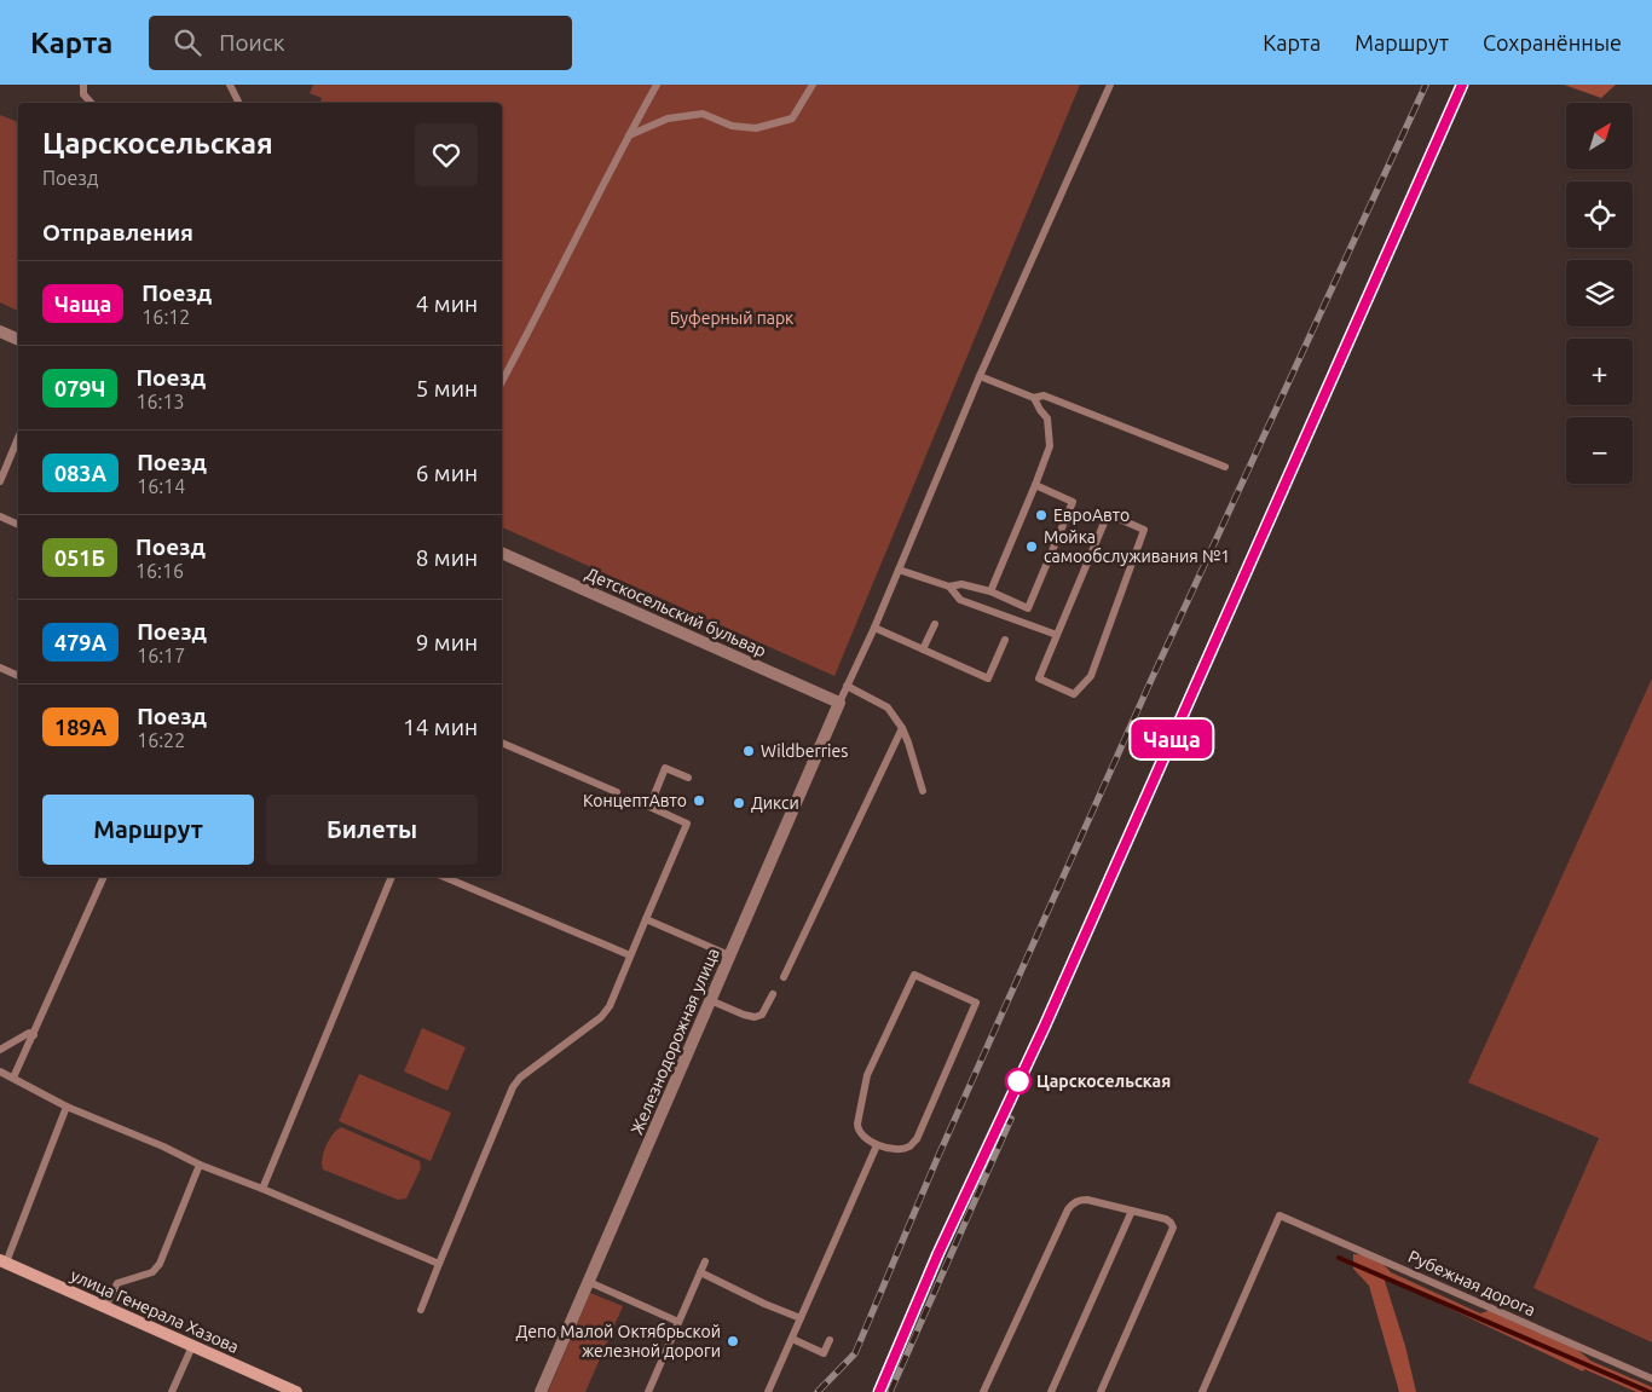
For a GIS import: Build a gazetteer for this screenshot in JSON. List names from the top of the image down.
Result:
{
  "streets": {
    "street": ["Детскосельский бульвар", "Железнодорожная улица", "улица Генерала Хазова"],
    "lane": ["Рубежная дорога"]
  },
  "crossings": [
    ["Детскосельский бульвар", "Железнодорожная улица"]
  ],
  "parks": ["Буферный парк"],
  "places": [
    "ЕвроАвто",
    "Мойка самообслуживания №1",
    "Wildberries",
    "КонцептАвто",
    "Дикси",
    "Царскосельская",
    "Депо Малой Октябрьской железной дороги"
  ],
  "north": "top right",
  "page": {
    "header": "Карта",
    "search": "Поиск",
    "nav": ["Карта", "Маршрут", "Сохранённые"],
    "on_map": "Чаща",
    "map_buttons": ["+", "−"],
    "heading": [
      ["Царскосельская", "Поезд"],
      "Отправления"
    ],
    "list": [
      {
        "mark": "Чаща",
        "name": "Поезд",
        "note": "16:12",
        "value": "4 мин"
      },
      {
        "mark": "079Ч",
        "name": "Поезд",
        "note": "16:13",
        "value": "5 мин"
      },
      {
        "mark": "083А",
        "name": "Поезд",
        "note": "16:14",
        "value": "6 мин"
      },
      {
        "mark": "051Б",
        "name": "Поезд",
        "note": "16:16",
        "value": "8 мин"
      },
      {
        "mark": "479А",
        "name": "Поезд",
        "note": "16:17",
        "value": "9 мин"
      },
      {
        "mark": "189А",
        "name": "Поезд",
        "note": "16:22",
        "value": "14 мин"
      }
    ],
    "buttons": ["Маршрут", "Билеты"]
  }
}
